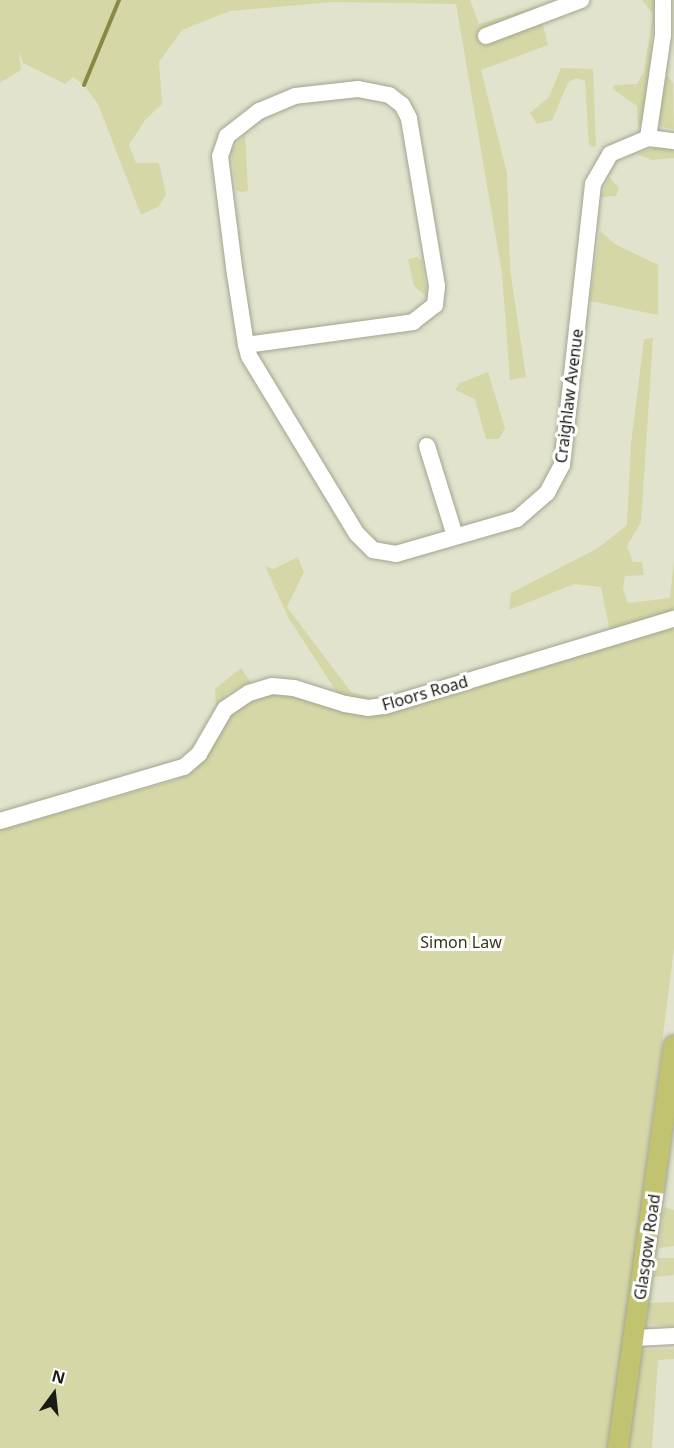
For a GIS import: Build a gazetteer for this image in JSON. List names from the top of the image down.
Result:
{
  "streets": {
    "main road": ["Glasgow Road"],
    "street": ["Craighlaw Avenue", "Floors Road"]
  },
  "parks": ["Simon Law"],
  "north": "top"
}
